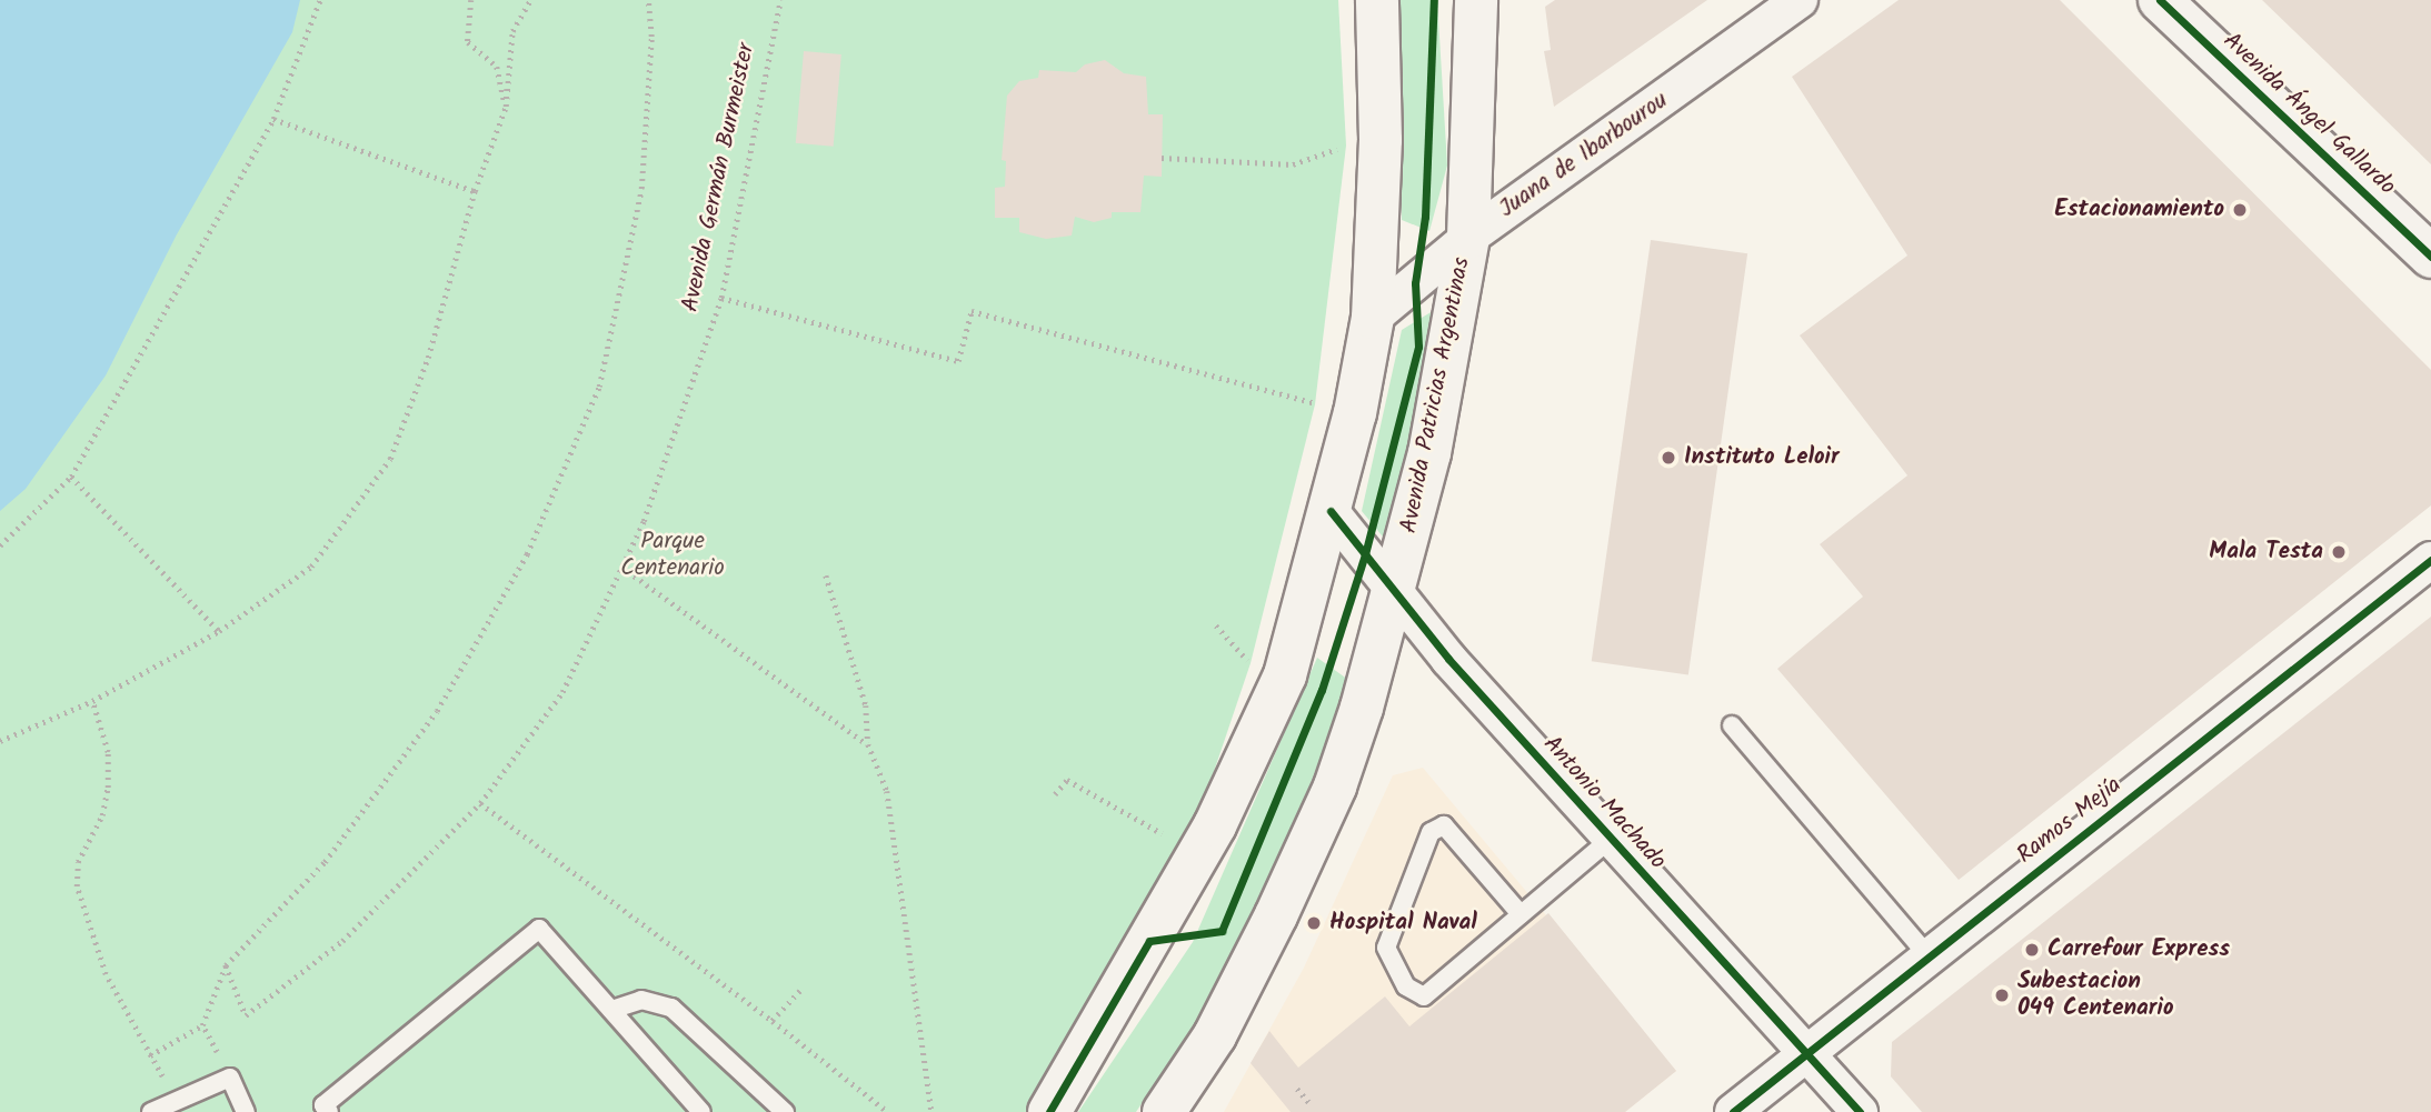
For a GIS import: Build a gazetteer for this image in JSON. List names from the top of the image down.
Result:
{
  "streets": {
    "main road": ["Avenida Ángel Gallardo", "Avenida Patricias Argentinas"],
    "street": ["Juana de Ibarbourou", "Antonio Machado", "Ramos Mejía"],
    "path": ["Avenida Germán Burmeister"]
  },
  "crossings": [
    ["Juana de Ibarbourou", "Avenida Patricias Argentinas"],
    ["Avenida Patricias Argentinas", "Antonio Machado"],
    ["Antonio Machado", "Ramos Mejía"]
  ],
  "parks": ["Parque Centenario"],
  "places": [
    "Estacionamiento",
    "Instituto Leloir",
    "Mala Testa",
    "Hospital Naval",
    "Carrefour Express",
    "Subestacion 049 Centenario"
  ]
}
